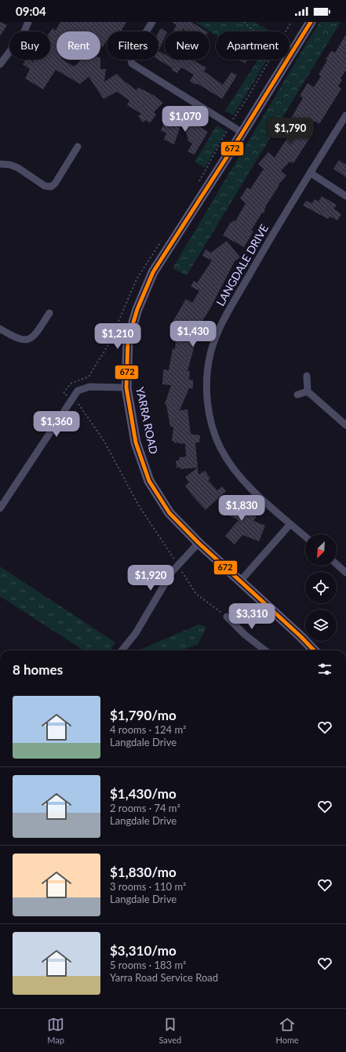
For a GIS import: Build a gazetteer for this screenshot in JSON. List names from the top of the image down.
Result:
{
  "streets": {
    "main road": ["YARRA ROAD"],
    "street": ["LANGDALE DRIVE"]
  },
  "lines": ["transit line 672"],
  "north": "bottom left",
  "page": {
    "status": "09:04",
    "chip": [
      "Buy",
      "Rent",
      "Filters",
      "New",
      "Apartment"
    ],
    "price": [
      "$1,070",
      "$1,790",
      "$1,430",
      "$1,210",
      "$1,360",
      "$1,830",
      "$1,920",
      "$3,310"
    ],
    "heading": "8 homes",
    "list": [
      {
        "name": "$1,790/mo",
        "note": "4 rooms · 124 m² · Langdale Drive"
      },
      {
        "name": "$1,430/mo",
        "note": "2 rooms · 74 m² · Langdale Drive"
      },
      {
        "name": "$1,830/mo",
        "note": "3 rooms · 110 m² · Langdale Drive"
      },
      {
        "name": "$3,310/mo",
        "note": "5 rooms · 183 m² · Yarra Road Service Road"
      }
    ],
    "tabs": ["Map", "Saved", "Home"]
  }
}
